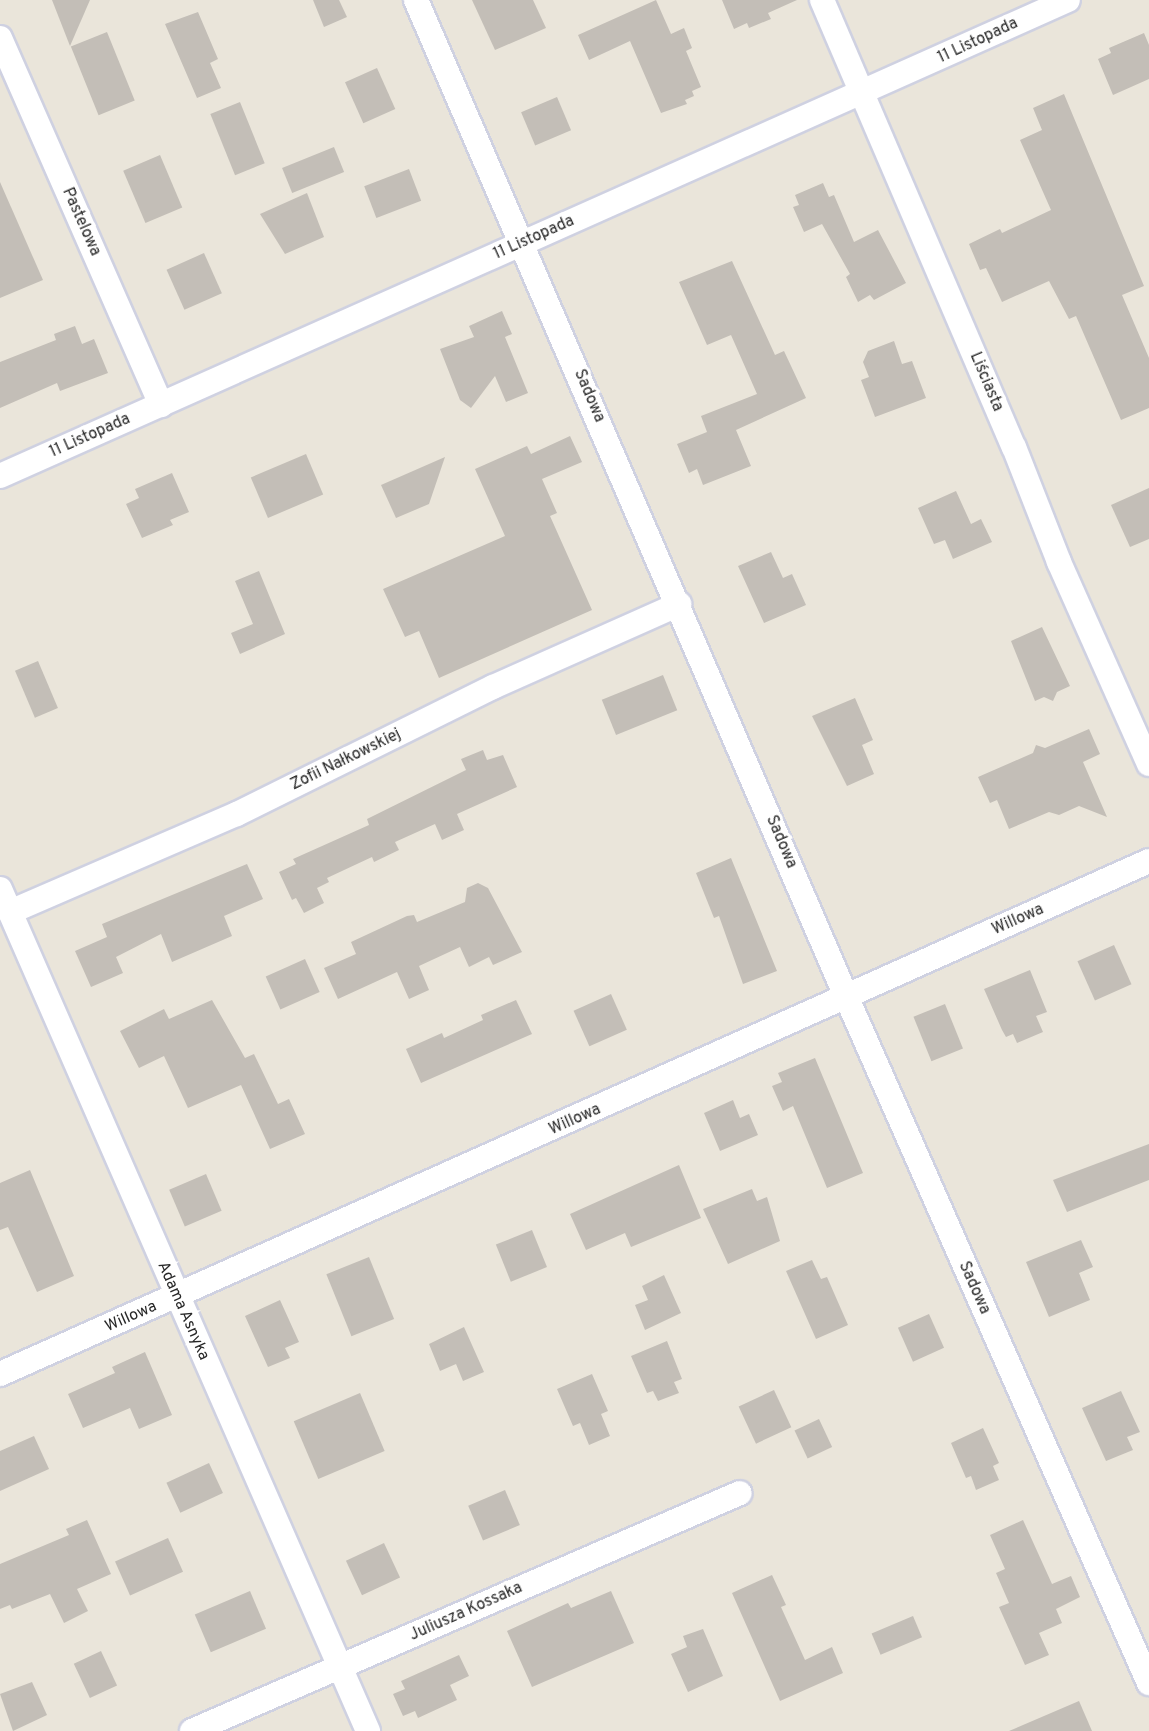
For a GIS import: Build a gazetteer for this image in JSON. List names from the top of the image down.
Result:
{
  "streets": {
    "street": [
      "11 Listopada",
      "Pastelowa",
      "Liściasta",
      "Sadowa",
      "Zofii Nałkowskiej",
      "Willowa",
      "Adama Asnyka",
      "Juliusza Kossaka"
    ]
  },
  "crossings": [
    ["11 Listopada", "Pastelowa"],
    ["11 Listopada", "Liściasta"],
    ["11 Listopada", "Sadowa"],
    ["Sadowa", "Zofii Nałkowskiej"],
    ["Sadowa", "Willowa"],
    ["Zofii Nałkowskiej", "Adama Asnyka"],
    ["Willowa", "Adama Asnyka"],
    ["Adama Asnyka", "Juliusza Kossaka"]
  ]
}
